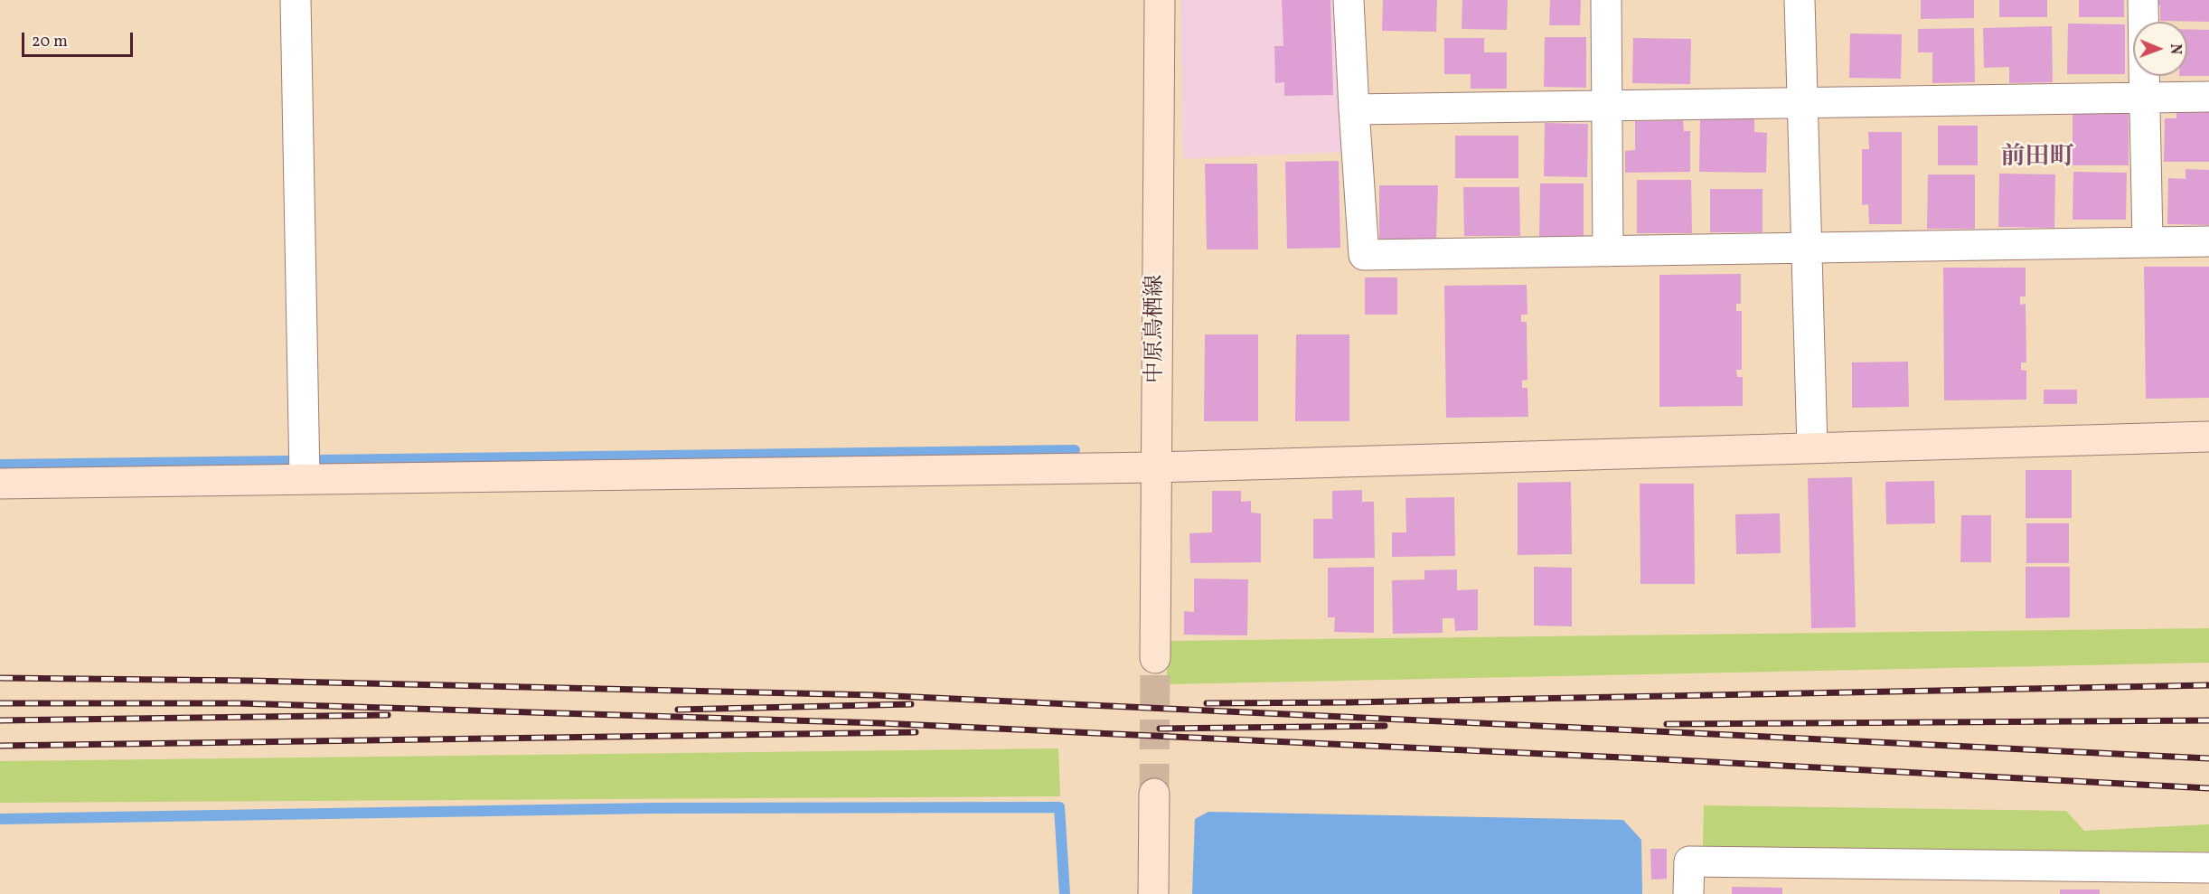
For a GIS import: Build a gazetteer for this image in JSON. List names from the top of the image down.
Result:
{
  "streets": {
    "street": ["中原鳥栖線"]
  },
  "districts": ["前田町"],
  "scale_bar": "20 m",
  "north": "right"
}
